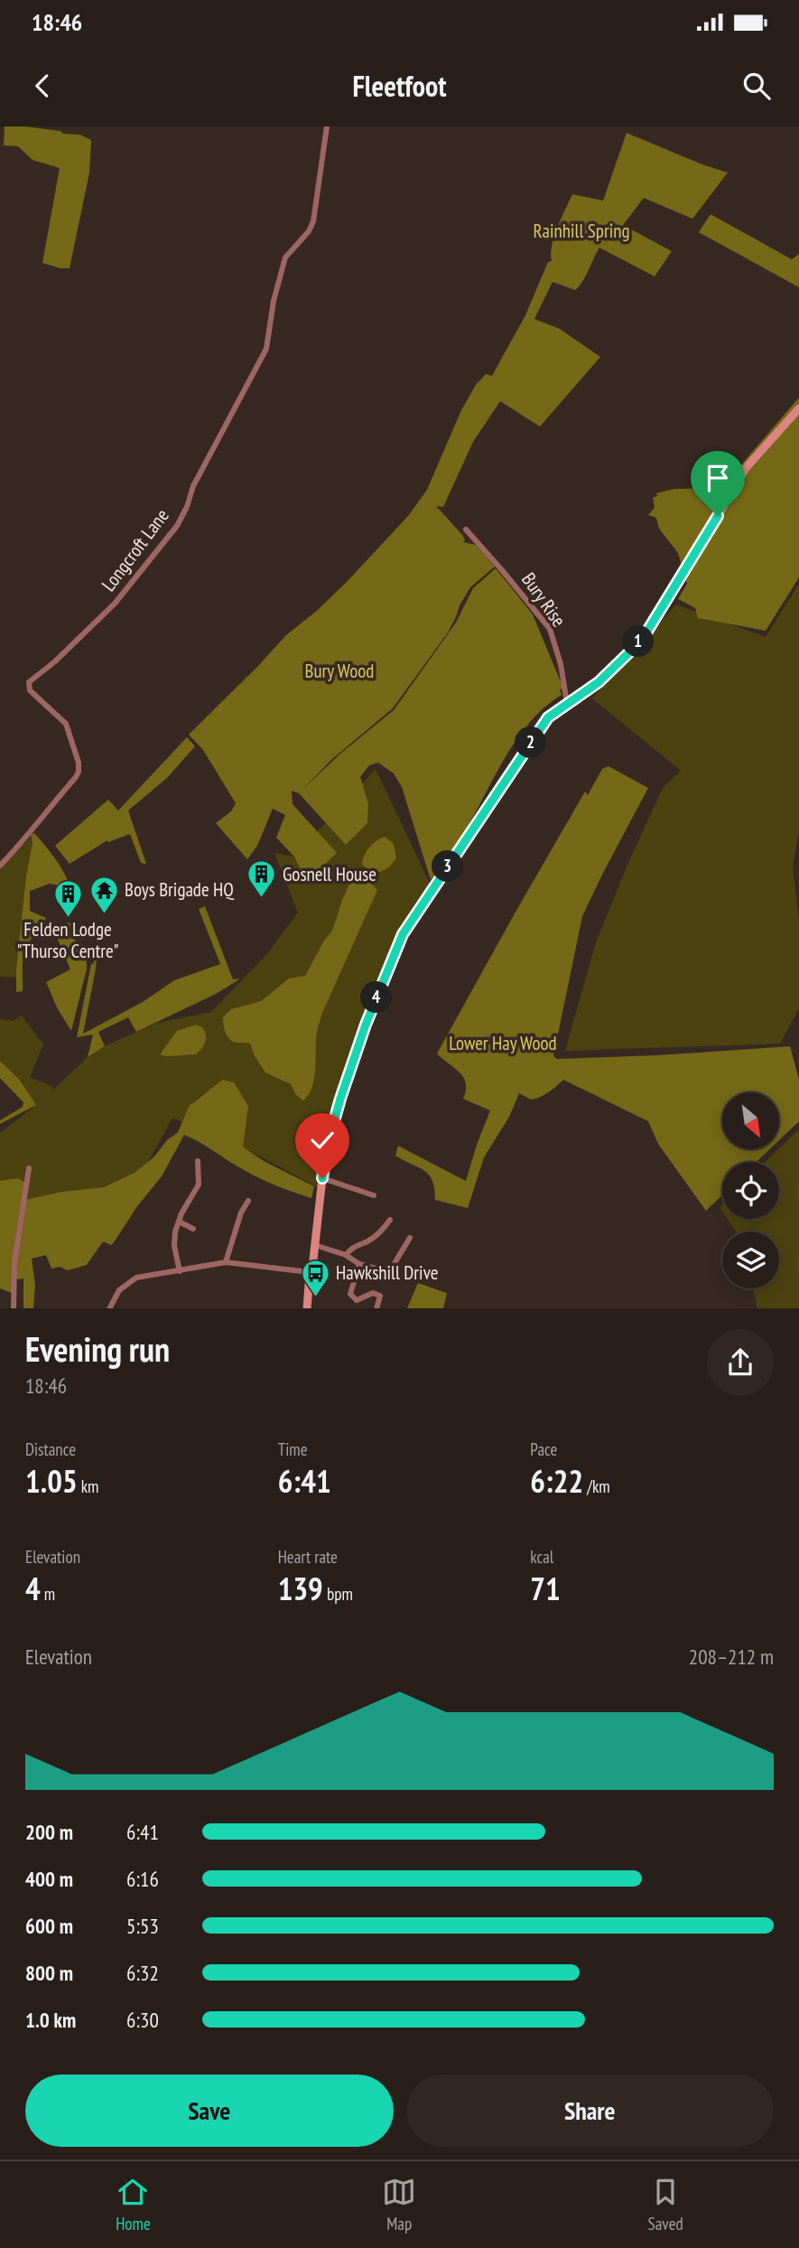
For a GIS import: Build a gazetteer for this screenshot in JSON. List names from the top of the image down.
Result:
{
  "streets": {
    "street": ["Longcroft Lane", "Bury Rise"]
  },
  "parks": ["Rainhill Spring", "Bury Wood", "Lower Hay Wood"],
  "places": {
    "building": ["Gosnell House", "Felden Lodge \"Thurso Centre\""],
    "temple": ["Boys Brigade HQ"],
    "bus stop": ["Hawkshill Drive"]
  },
  "north": "bottom right",
  "page": {
    "status": "18:46",
    "header": "Fleetfoot",
    "pins": [
      "1",
      "2",
      "3",
      "4"
    ],
    "heading": ["Evening run", "18:46"],
    "stats": [
      ["Distance", "1.05 km"],
      ["Time", "6:41"],
      ["Pace", "6:22 /km"],
      ["Elevation", "4 m"],
      ["Heart rate", "139 bpm"],
      ["kcal", "71"]
    ],
    "chart": ["Elevation", "208–212 m"],
    "list": [
      {
        "name": "200 m",
        "note": "6:41"
      },
      {
        "name": "400 m",
        "note": "6:16"
      },
      {
        "name": "600 m",
        "note": "5:53"
      },
      {
        "name": "800 m",
        "note": "6:32"
      },
      {
        "name": "1.0 km",
        "note": "6:30"
      }
    ],
    "buttons": ["Save", "Share"],
    "tabs": ["Home", "Map", "Saved"]
  }
}
